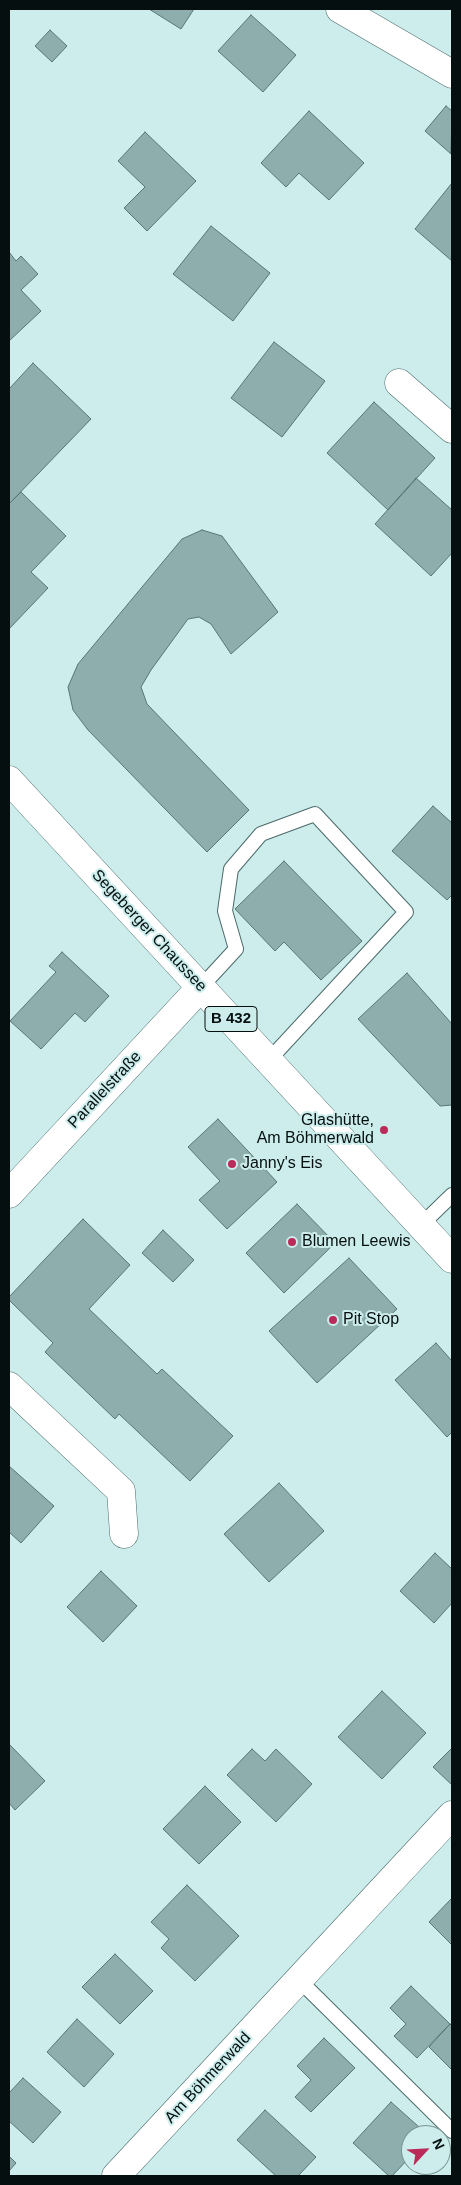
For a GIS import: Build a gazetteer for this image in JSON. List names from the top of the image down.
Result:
{
  "streets": {
    "street": [
      "Segeberger Chaussee",
      "B 432",
      "Parallelstraße",
      "Am Böhmerwald"
    ]
  },
  "crossings": [
    ["Segeberger Chaussee", "Parallelstraße"]
  ],
  "places": [
    "Glashütte, Am Böhmerwald",
    "Janny's Eis",
    "Blumen Leewis",
    "Pit Stop"
  ],
  "north": "top right"
}
